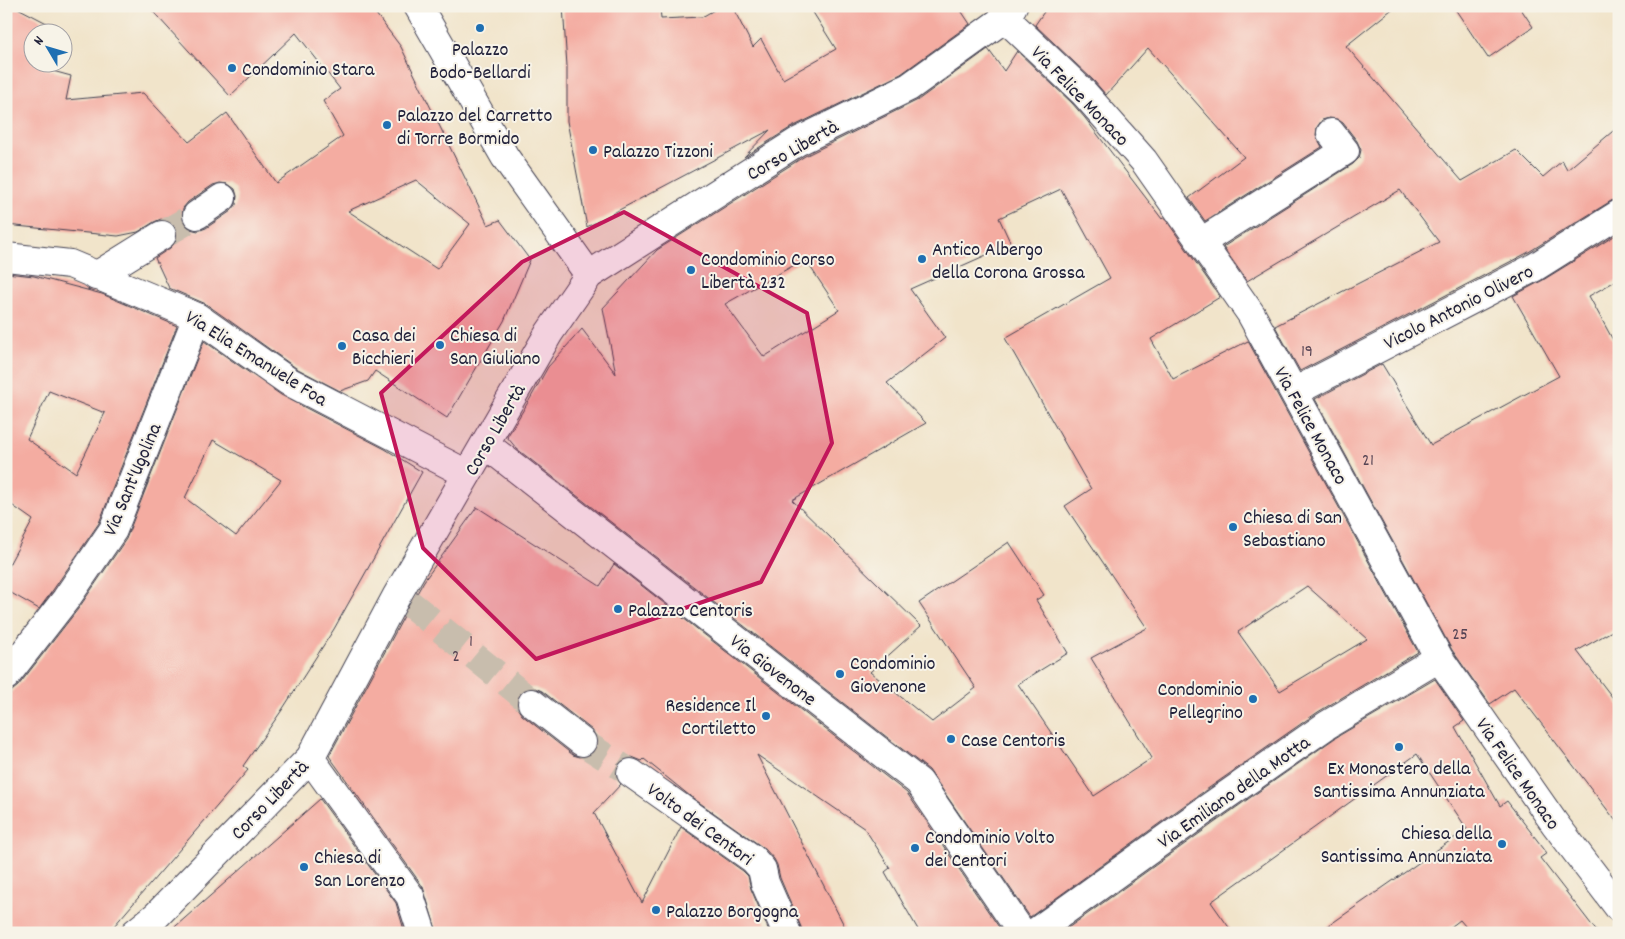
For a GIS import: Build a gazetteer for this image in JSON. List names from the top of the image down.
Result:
{
  "streets": {
    "street": [
      "Via Felice Monaco",
      "Corso Libertà",
      "Vicolo Antonio Olivero",
      "Via Elia Emanuele Foa",
      "Via Sant'Ugolina",
      "Via Giovenone",
      "Via Emiliano della Motta",
      "Volto dei Centori"
    ]
  },
  "crossings": [
    ["Via Felice Monaco", "Corso Libertà"],
    ["Via Felice Monaco", "Vicolo Antonio Olivero"],
    ["Via Felice Monaco", "Via Emiliano della Motta"],
    ["Corso Libertà", "Via Elia Emanuele Foa"],
    ["Corso Libertà", "Via Giovenone"],
    ["Via Elia Emanuele Foa", "Via Sant'Ugolina"]
  ],
  "places": [
    "Palazzo Bodo-Bellardi",
    "Condominio Stara",
    "Palazzo del Carretto di Torre Bormido",
    "Palazzo Tizzoni",
    "Antico Albergo della Corona Grossa",
    "Condominio Corso Libertà 232",
    "Chiesa di San Giuliano",
    "Casa dei Bicchieri",
    "Chiesa di San Sebastiano",
    "Palazzo Centoris",
    "Condominio Giovenone",
    "Condominio Pellegrino",
    "Residence Il Cortiletto",
    "Case Centoris",
    "Ex Monastero della Santissima Annunziata",
    "Chiesa della Santissima Annunziata",
    "Condominio Volto dei Centori",
    "Chiesa di San Lorenzo",
    "Palazzo Borgogna"
  ],
  "house_numbers": [
    "19",
    "21",
    "25",
    "1",
    "2"
  ],
  "north": "top left"
}
